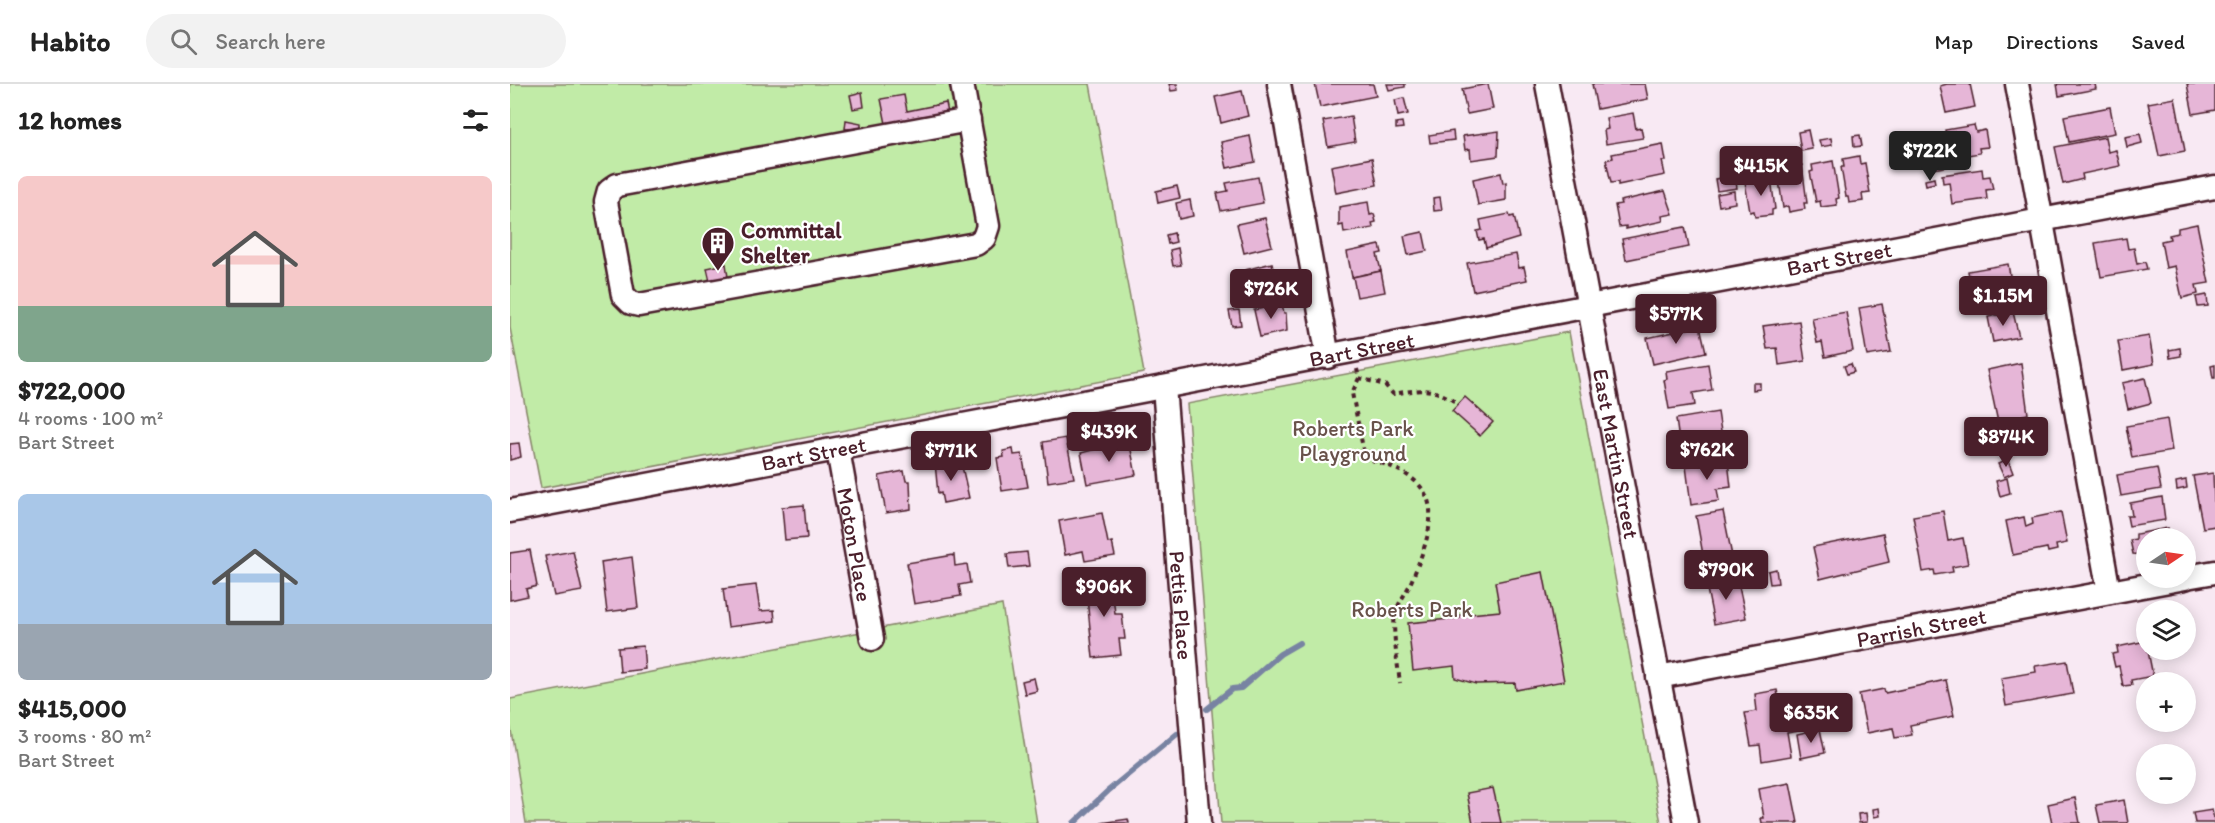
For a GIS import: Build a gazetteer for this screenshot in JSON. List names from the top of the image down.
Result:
{
  "streets": {
    "street": [
      "Bart Street",
      "East Martin Street",
      "Moton Place",
      "Pettis Place",
      "Parrish Street"
    ]
  },
  "crossings": [
    ["Bart Street", "East Martin Street"],
    ["Bart Street", "Moton Place"],
    ["Bart Street", "Pettis Place"],
    ["East Martin Street", "Parrish Street"]
  ],
  "parks": ["Roberts Park Playground", "Roberts Park"],
  "places": {
    "building": ["Committal Shelter"]
  },
  "north": "right",
  "page": {
    "header": "Habito",
    "search": "Search here",
    "nav": ["Map", "Directions", "Saved"],
    "heading": "12 homes",
    "price": [
      "$722K",
      "$415K",
      "$726K",
      "$1.15M",
      "$577K",
      "$439K",
      "$874K",
      "$762K",
      "$771K",
      "$790K",
      "$906K",
      "$635K"
    ],
    "list": [
      {
        "name": "$722,000",
        "note": "4 rooms · 100 m² · Bart Street"
      },
      {
        "name": "$415,000",
        "note": "3 rooms · 80 m² · Bart Street"
      }
    ],
    "map_buttons": ["+", "−"]
  }
}
